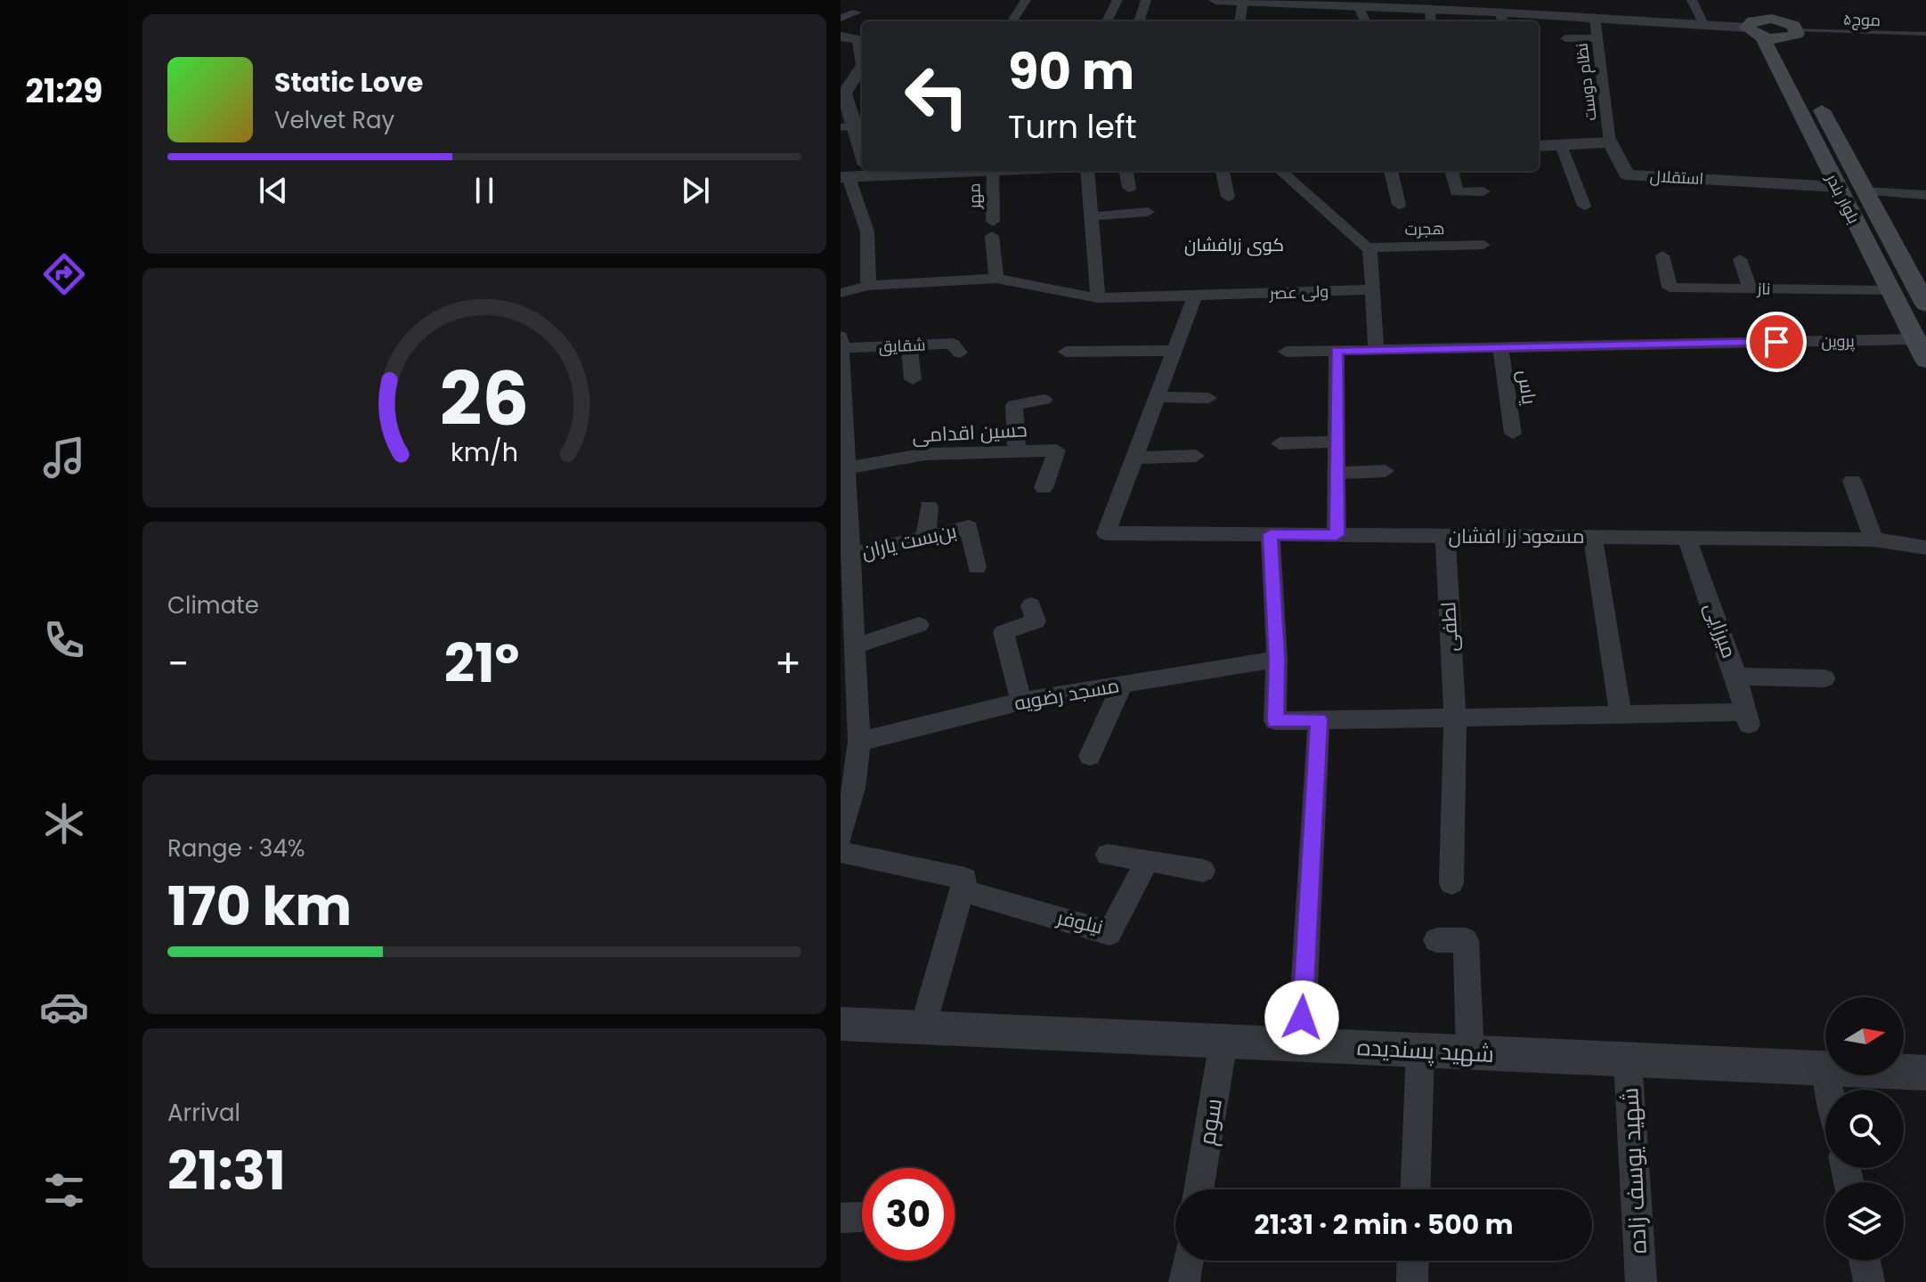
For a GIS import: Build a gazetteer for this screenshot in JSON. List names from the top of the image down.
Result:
{
  "streets": {
    "main road": ["بلوار بندر"],
    "street": [
      "نظام دوست",
      "استقلال",
      "مهر",
      "هجرت",
      "ناز",
      "ولی عصر",
      "پروین",
      "شقایق",
      "یاس",
      "حسین اقدامی",
      "مسعود زر افشان",
      "بن‌بست یاران",
      "لطفی",
      "میرزایی",
      "مسجد رضویه",
      "نیلوفر",
      "شهید پسندیده",
      "سوم",
      "شهید یوسف زاده"
    ],
    "lane": ["موج۵"]
  },
  "crossings": [
    ["موج۵", "بلوار بندر"],
    ["نظام دوست", "استقلال"],
    ["استقلال", "بلوار بندر"],
    ["مهر", "ولی عصر"],
    ["بلوار بندر", "ناز"],
    ["بلوار بندر", "پروین"],
    ["پروین", "یاس"],
    ["مسعود زر افشان", "لطفی"],
    ["مسعود زر افشان", "میرزایی"],
    ["شهید پسندیده", "سوم"],
    ["شهید پسندیده", "شهید یوسف زاده"]
  ],
  "districts": ["کوی زرافشان"],
  "north": "right",
  "page": {
    "tabs": "21:29",
    "turn": ["90 m", "Turn left"],
    "song": ["Static Love", "Velvet Ray"],
    "tile": [
      "Climate",
      ["Range · 34%", "170 km"],
      ["Arrival", "21:31"]
    ],
    "heat": ["−", "21°", "+"],
    "limit": "30",
    "trip": "21:31 · 2 min · 500 m",
    "gauge": ["26", "km/h"]
  }
}
